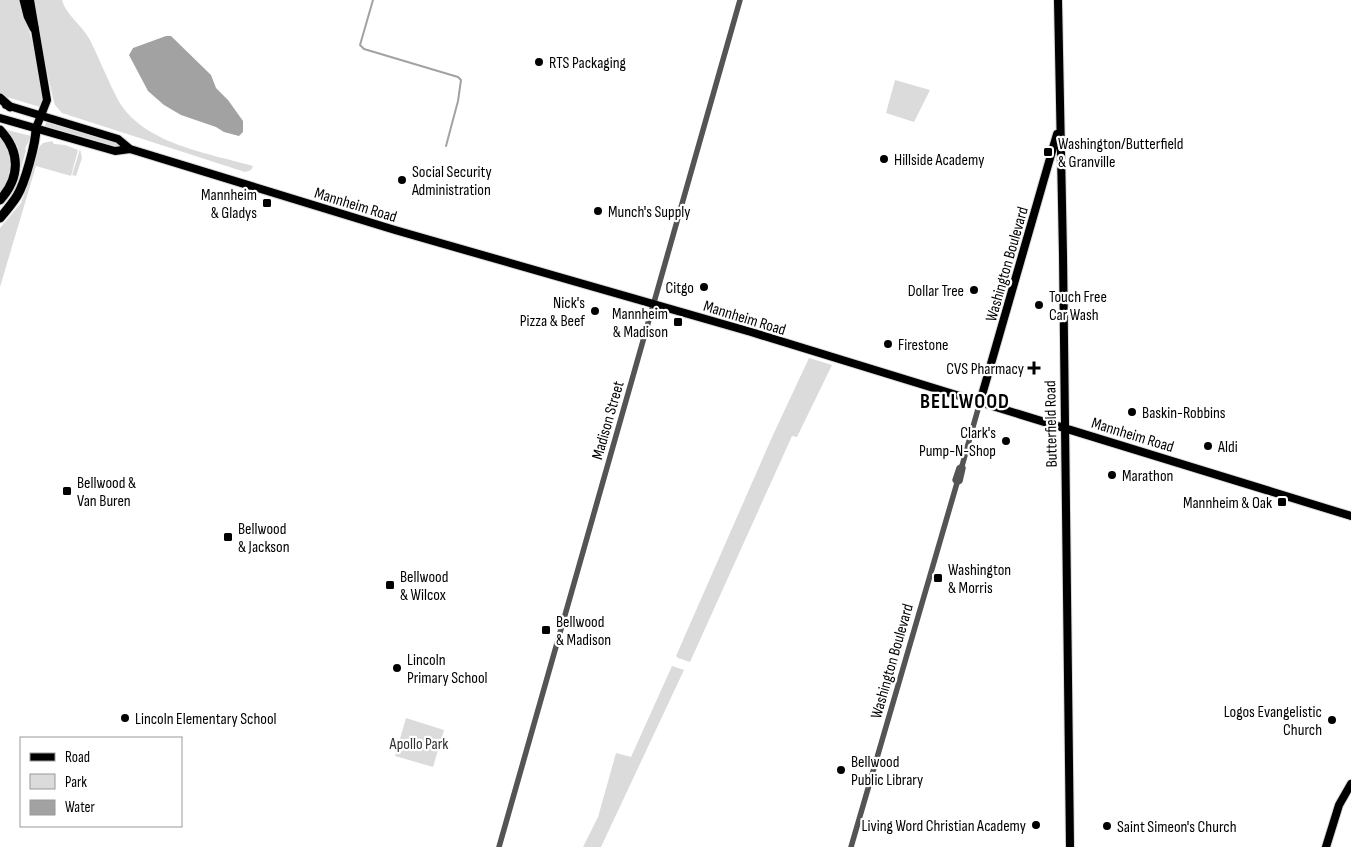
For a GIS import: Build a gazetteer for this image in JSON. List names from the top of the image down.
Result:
{
  "streets": {
    "main road": ["Mannheim Road", "Washington Boulevard", "Butterfield Road"],
    "street": ["Madison Street"]
  },
  "crossings": [
    ["Mannheim Road", "Washington Boulevard"],
    ["Mannheim Road", "Madison Street"],
    ["Mannheim Road", "Butterfield Road"],
    ["Washington Boulevard", "Butterfield Road"]
  ],
  "districts": ["BELLWOOD"],
  "parks": ["Apollo Park"],
  "places": {
    "other": [
      "RTS Packaging",
      "Hillside Academy",
      "Social Security Administration",
      "Munch's Supply",
      "Citgo",
      "Dollar Tree",
      "Touch Free Car Wash",
      "Nick's Pizza & Beef",
      "Firestone",
      "Baskin-Robbins",
      "Clark's Pump-N-Shop",
      "Aldi",
      "Marathon",
      "Lincoln Primary School",
      "Lincoln Elementary School",
      "Logos Evangelistic Church",
      "Bellwood Public Library",
      "Living Word Christian Academy",
      "Saint Simeon's Church"
    ],
    "transit": [
      "Washington/Butterfield & Granville",
      "Mannheim & Gladys",
      "Mannheim & Madison",
      "Bellwood & Van Buren",
      "Mannheim & Oak",
      "Bellwood & Jackson",
      "Washington & Morris",
      "Bellwood & Wilcox",
      "Bellwood & Madison"
    ],
    "health": ["CVS Pharmacy"]
  },
  "legend": ["Road", "Park", "Water"]
}
